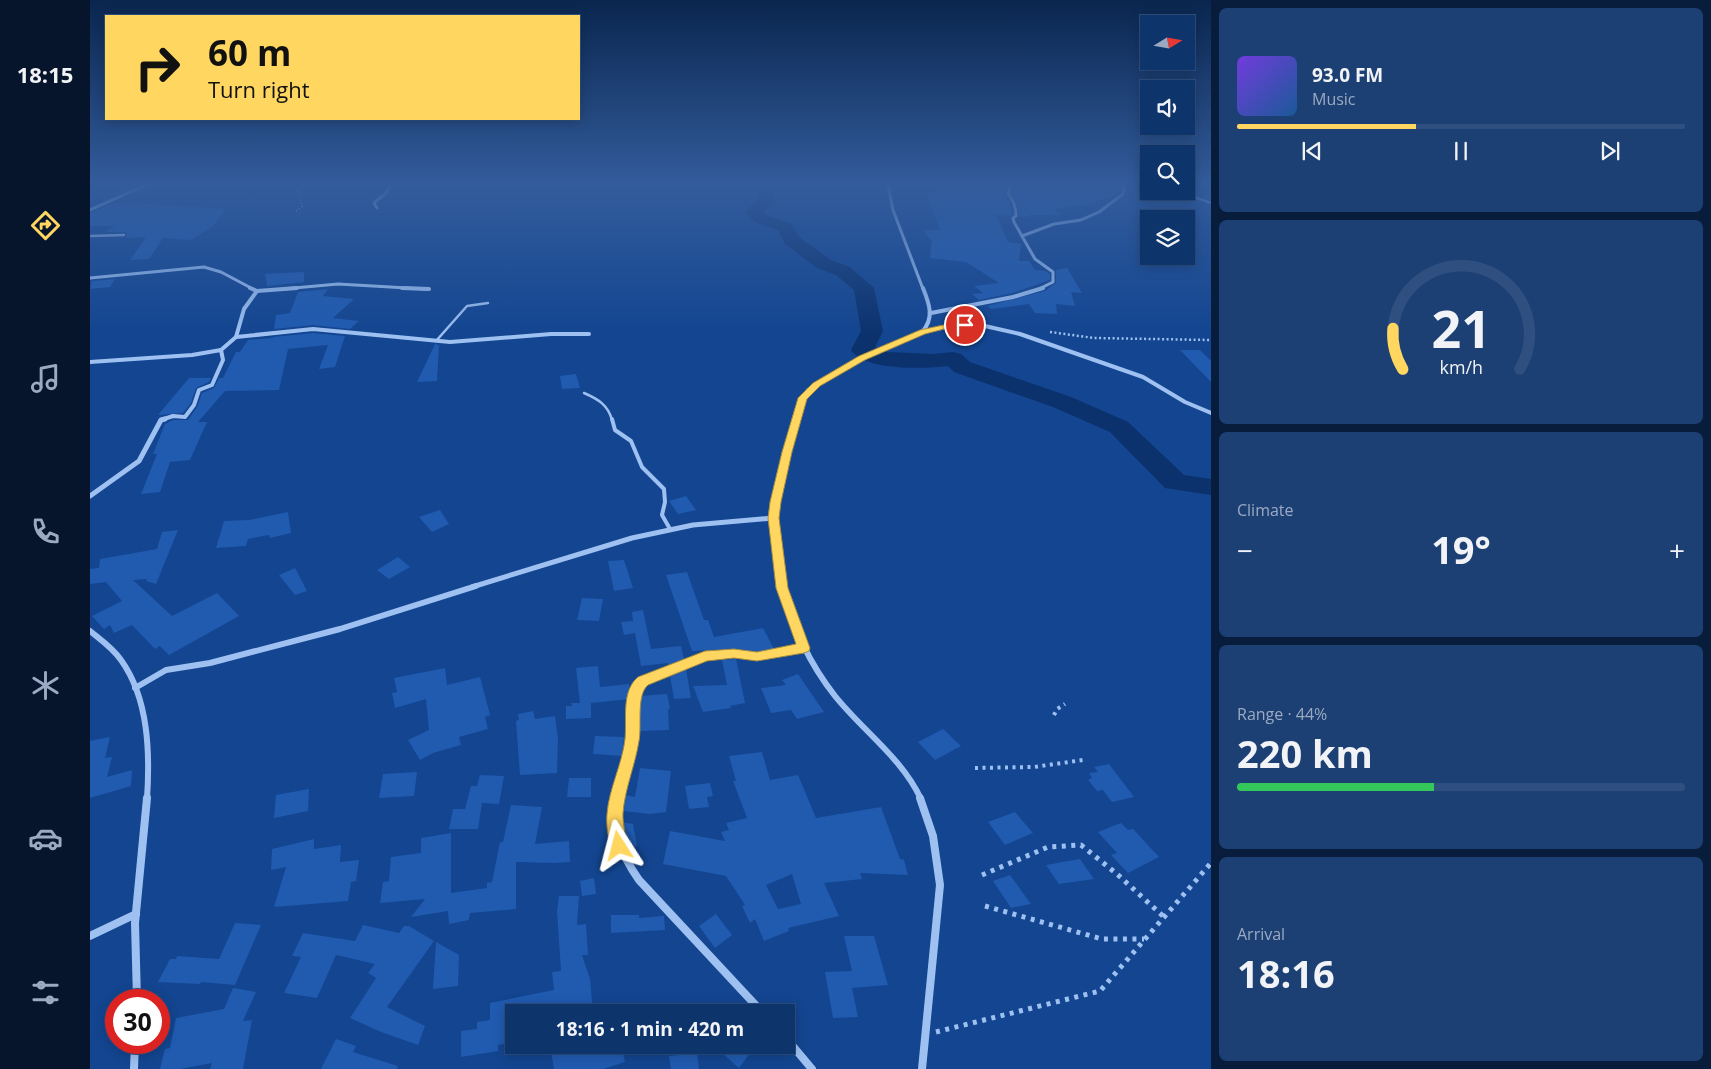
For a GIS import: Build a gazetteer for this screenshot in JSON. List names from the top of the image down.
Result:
{
  "north": "right",
  "page": {
    "tabs": "18:15",
    "turn": ["60 m", "Turn right"],
    "song": ["93.0 FM", "Music"],
    "tile": [
      "Climate",
      ["Range · 44%", "220 km"],
      ["Arrival", "18:16"]
    ],
    "heat": ["−", "19°", "+"],
    "limit": "30",
    "trip": "18:16 · 1 min · 420 m",
    "gauge": ["21", "km/h"]
  }
}
